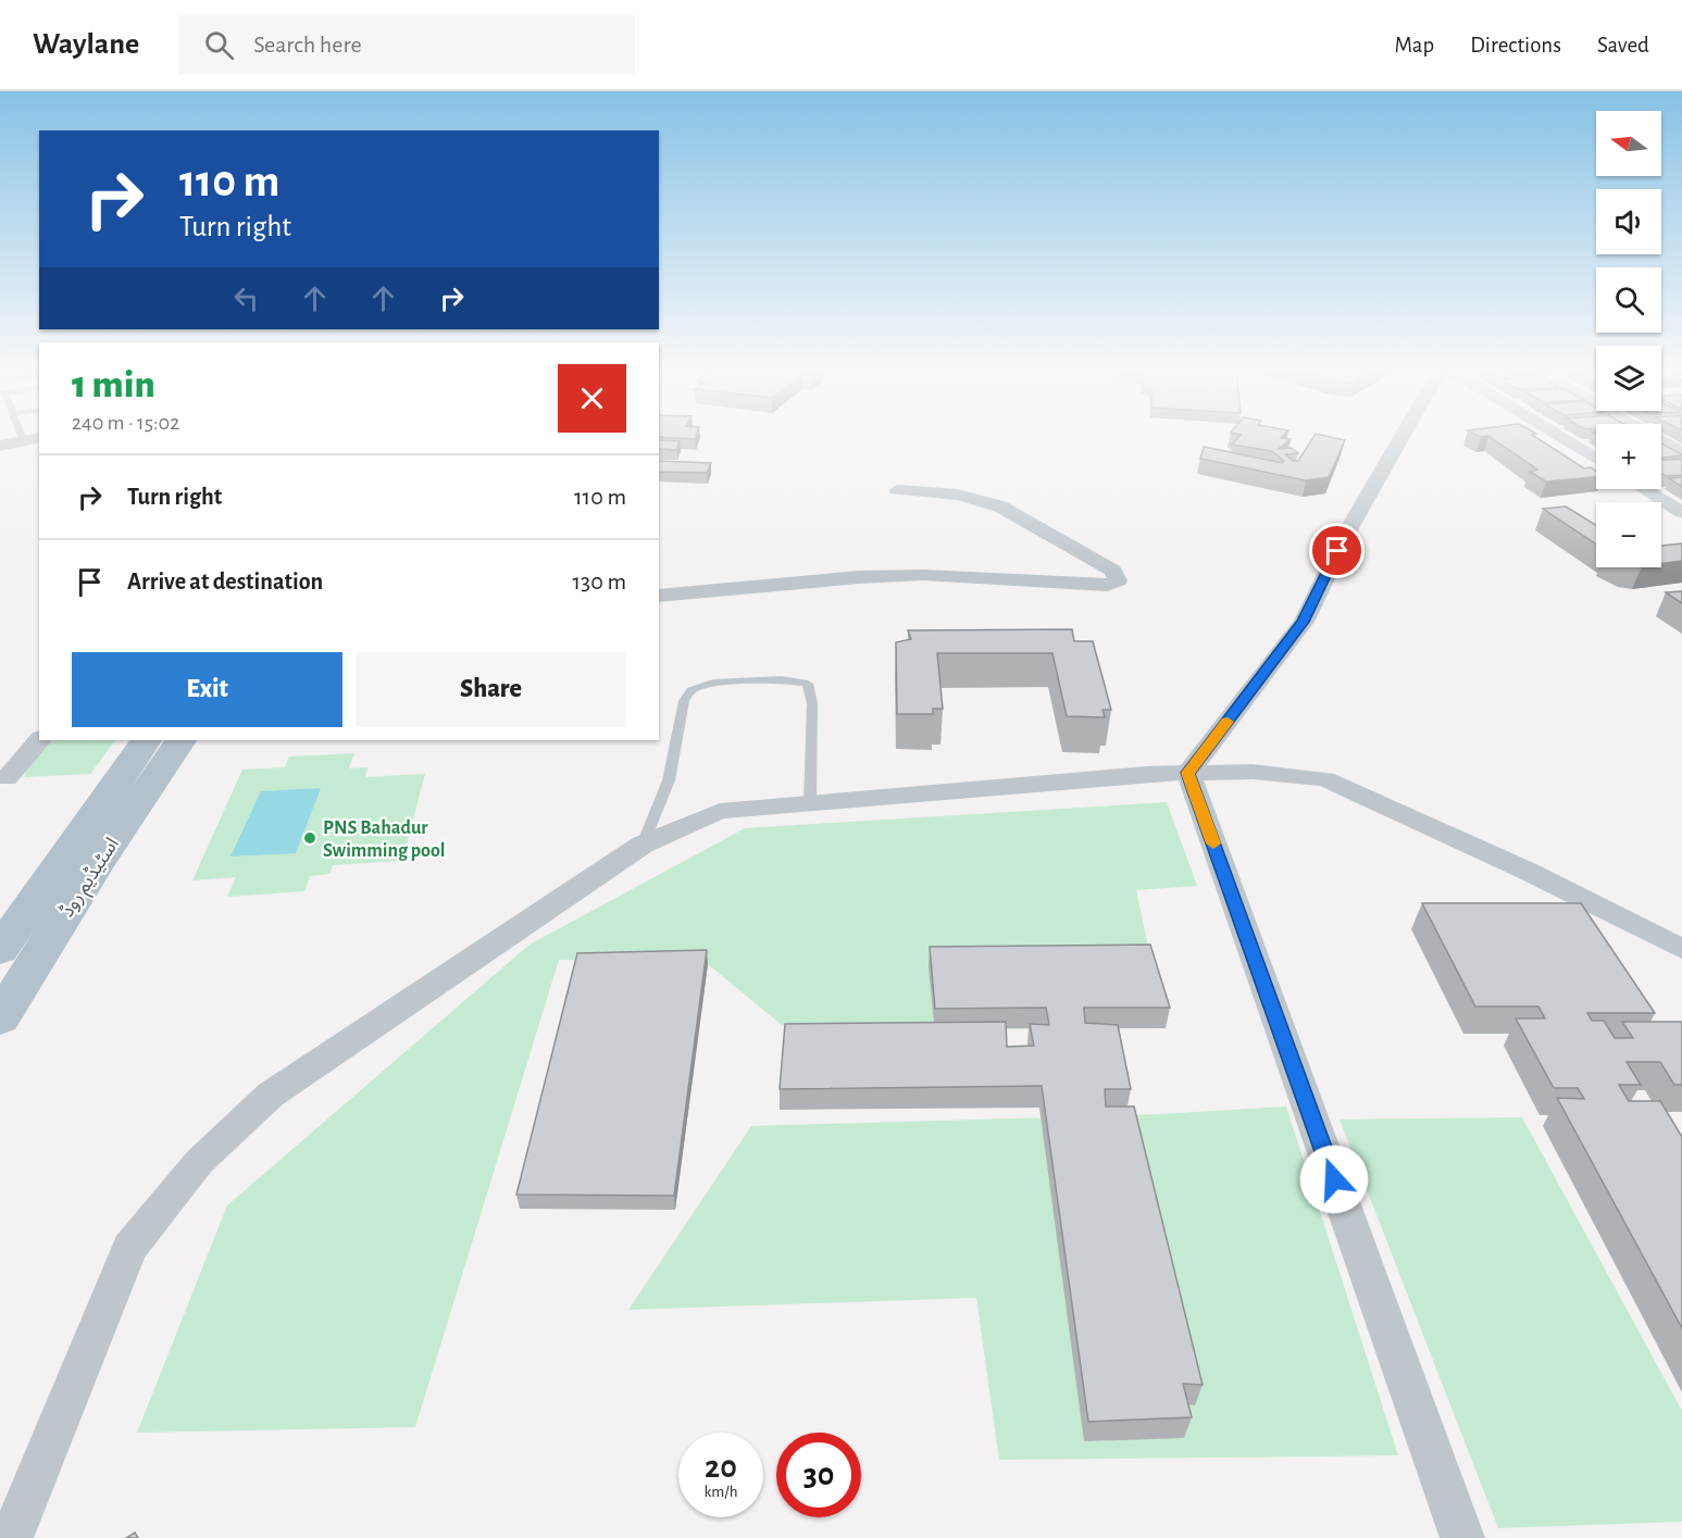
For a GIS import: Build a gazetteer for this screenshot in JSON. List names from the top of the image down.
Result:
{
  "streets": {
    "main road": ["اسٹیڈیم روڈ"]
  },
  "places": ["PNS Bahadur Swimming pool"],
  "north": "left",
  "page": {
    "header": "Waylane",
    "search": "Search here",
    "nav": ["Map", "Directions", "Saved"],
    "map_buttons": ["+", "−"],
    "turn": ["110 m", "Turn right"],
    "heading": ["1 min", "240 m · 15:02"],
    "list": [
      {
        "name": "Turn right",
        "value": "110 m"
      },
      {
        "name": "Arrive at destination",
        "value": "130 m"
      }
    ],
    "buttons": ["Exit", "Share"],
    "speed": "20 km/h",
    "limit": "30"
  }
}
